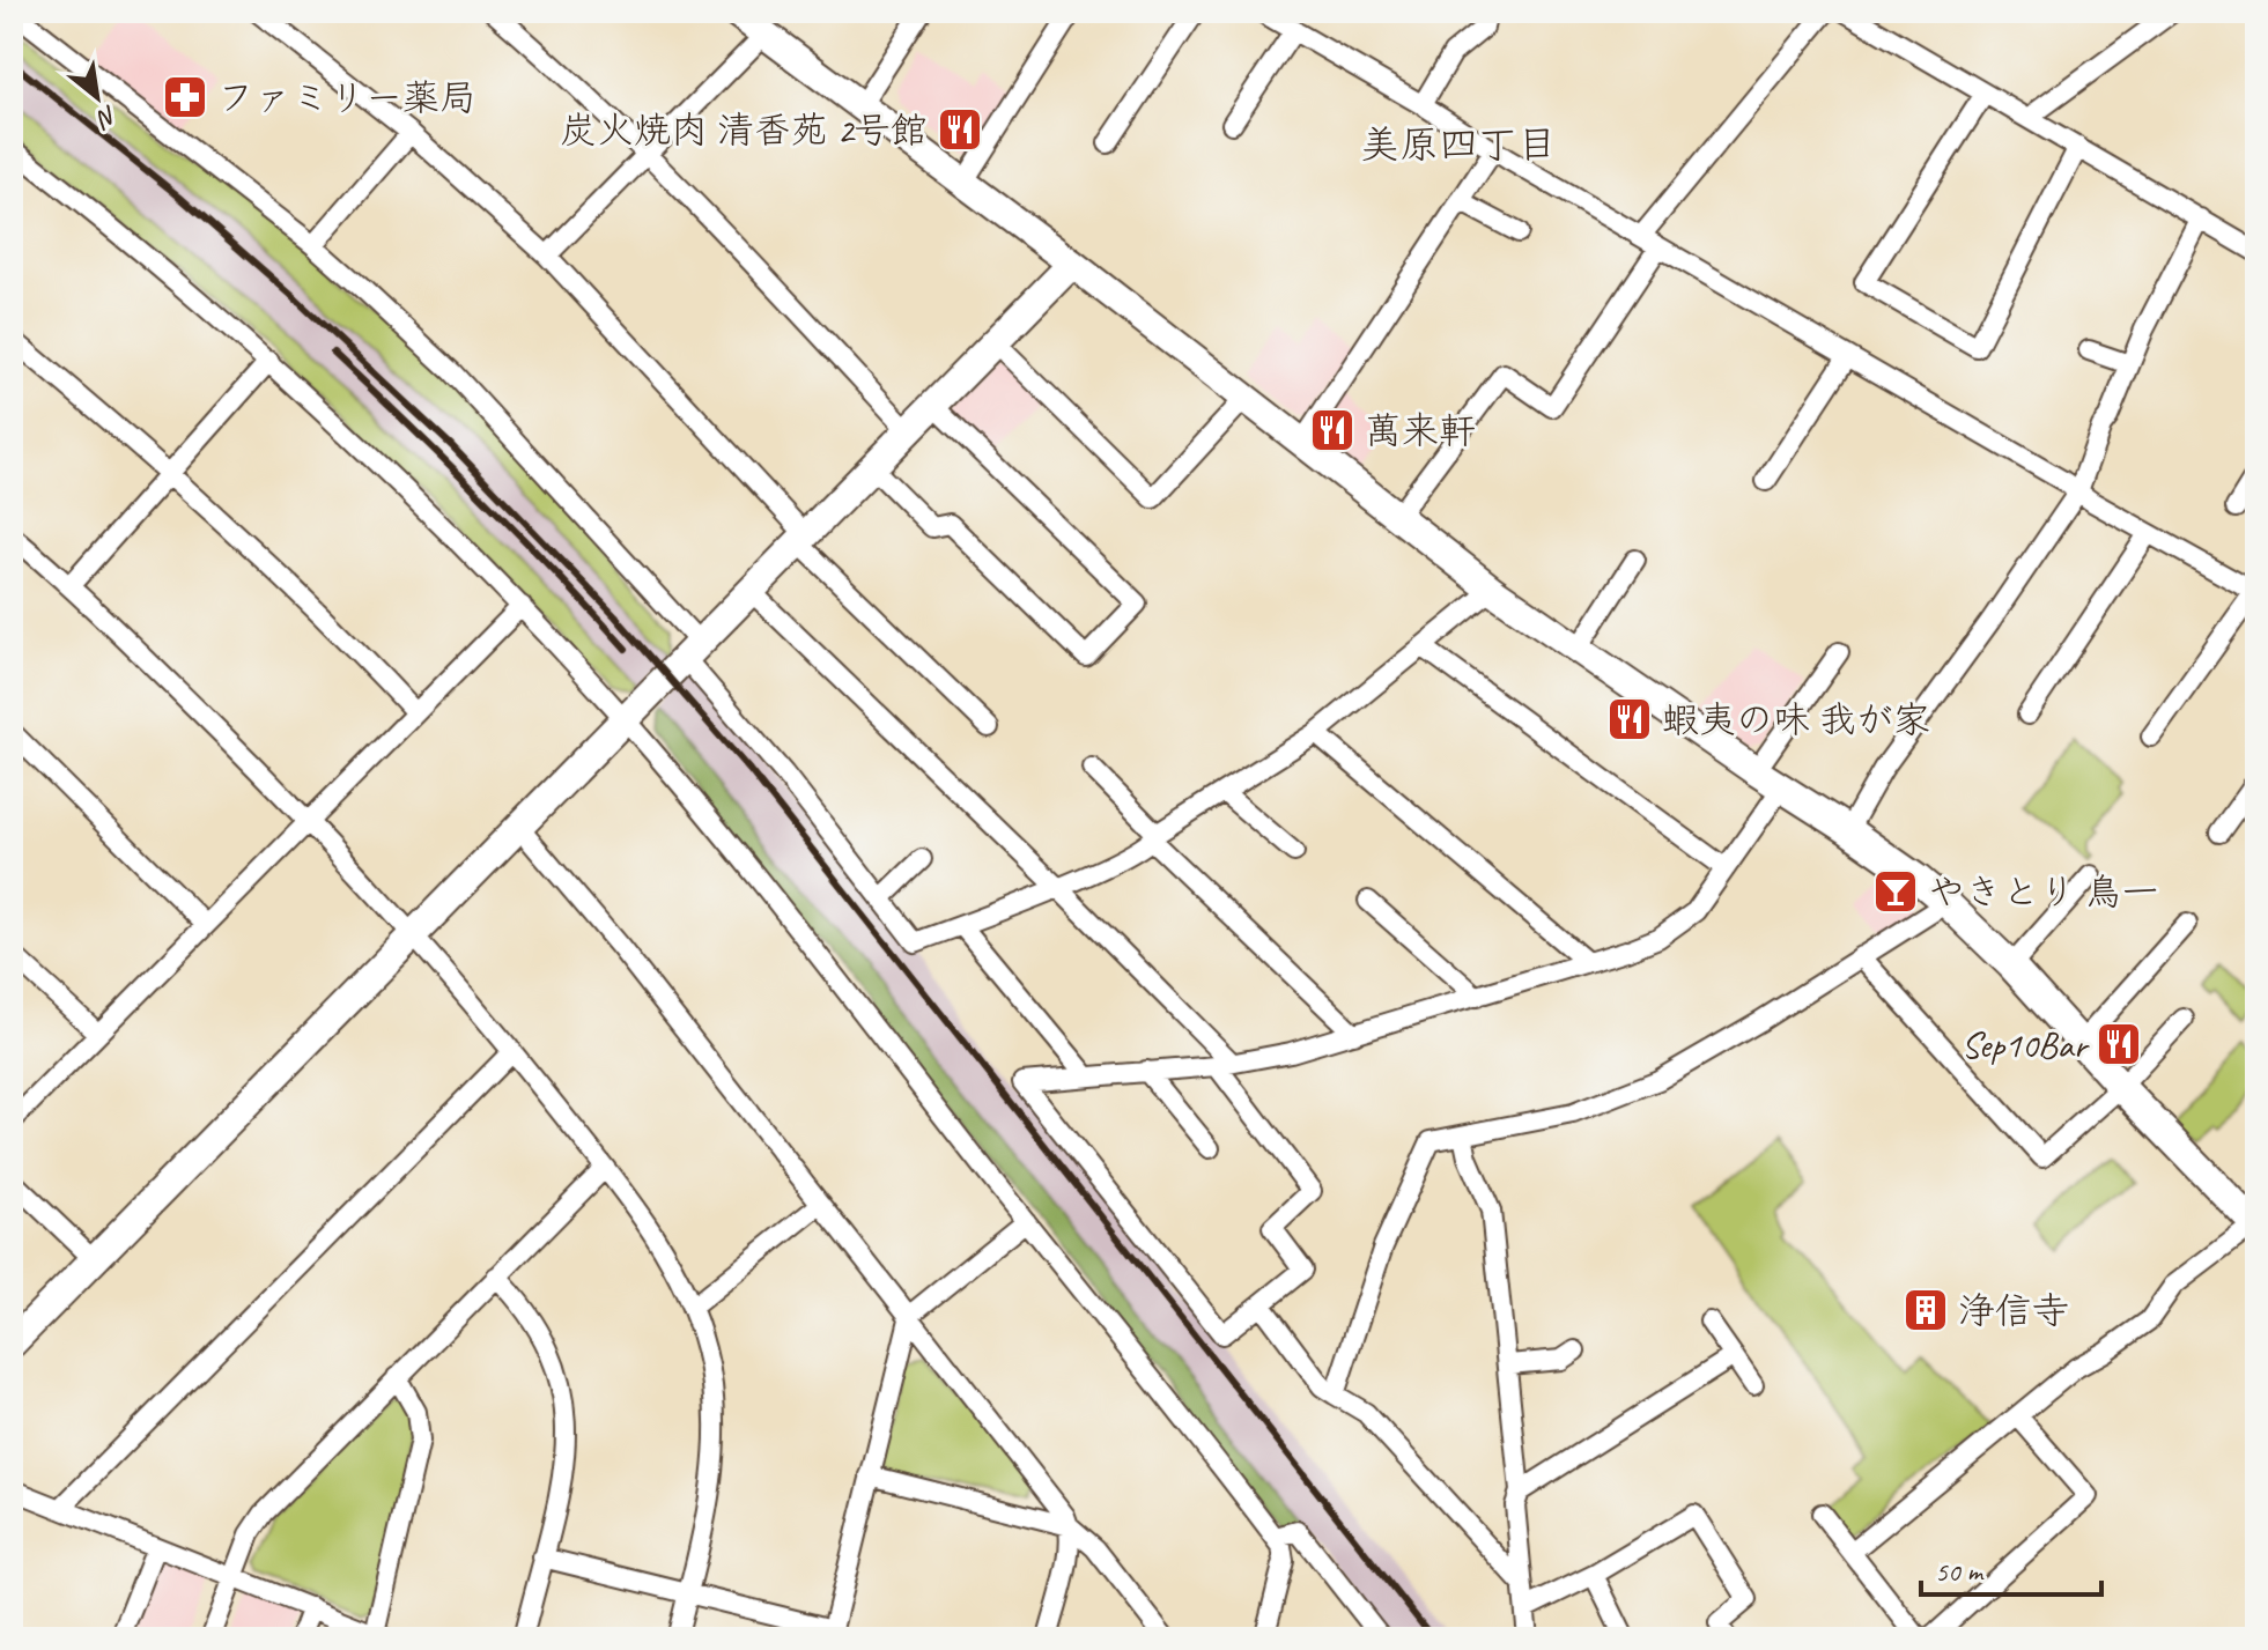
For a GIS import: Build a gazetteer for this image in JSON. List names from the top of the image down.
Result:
{
  "districts": ["美原四丁目"],
  "places": {
    "pharmacy": ["ファミリー薬局"],
    "restaurant": [
      "炭火焼肉 清香苑 2号館",
      "萬来軒",
      "蝦夷の味 我が家",
      "Sep10Bar"
    ],
    "bar": ["やきとり 鳥一"],
    "building": ["浄信寺"]
  },
  "scale_bar": "50 m",
  "north": "bottom right"
}
